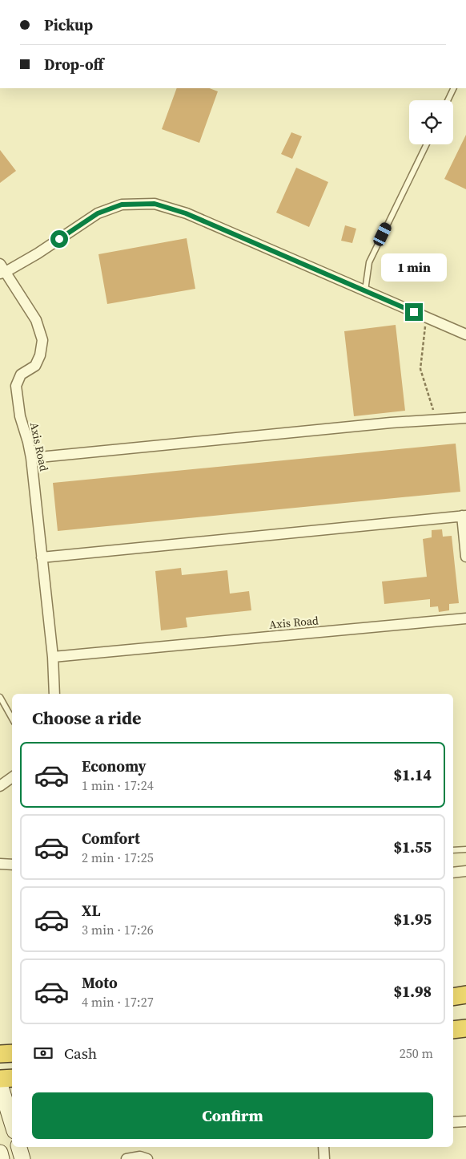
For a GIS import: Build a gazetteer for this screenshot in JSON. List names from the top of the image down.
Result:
{
  "streets": {
    "street": ["Axis Road"]
  },
  "page": {
    "banner": ["Pickup", "Drop-off"],
    "bubble": "1 min",
    "heading": "Choose a ride",
    "list": [
      {
        "name": "Economy",
        "note": "1 min · 17:24",
        "value": "$1.14"
      },
      {
        "name": "Comfort",
        "note": "2 min · 17:25",
        "value": "$1.55"
      },
      {
        "name": "XL",
        "note": "3 min · 17:26",
        "value": "$1.95"
      },
      {
        "name": "Moto",
        "note": "4 min · 17:27",
        "value": "$1.98"
      }
    ],
    "pay": ["Cash", "250 m"],
    "buttons": "Confirm"
  }
}
